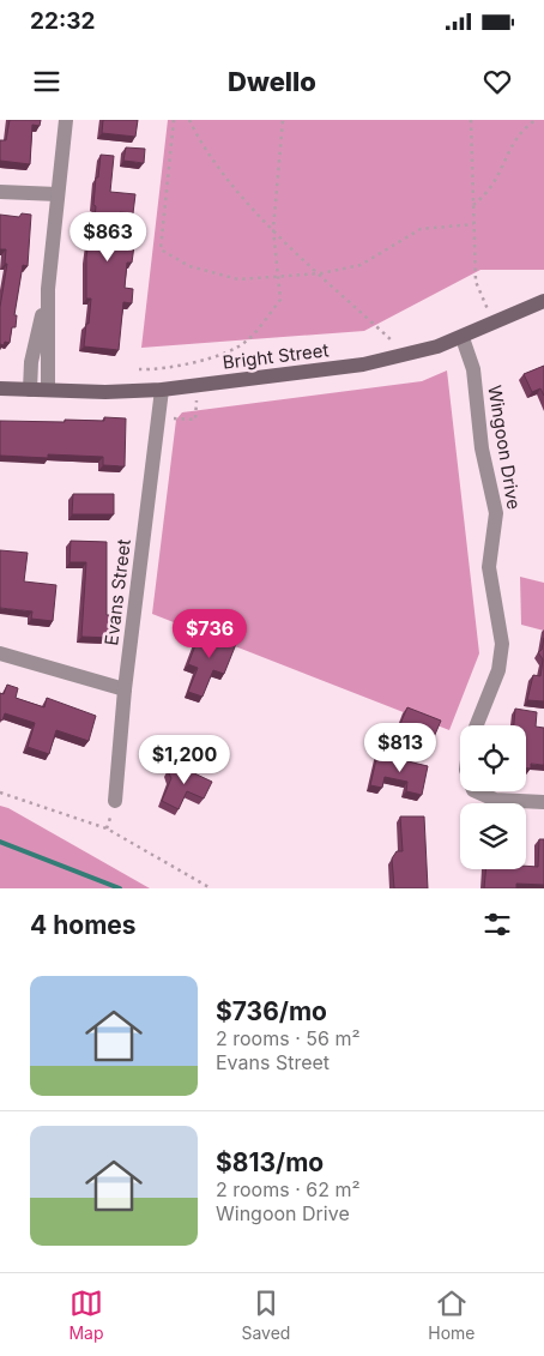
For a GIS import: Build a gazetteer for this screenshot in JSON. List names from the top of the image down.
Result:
{
  "streets": {
    "street": ["Bright Street", "Wingoon Drive", "Evans Street"]
  },
  "crossings": [
    ["Bright Street", "Wingoon Drive"],
    ["Bright Street", "Evans Street"]
  ],
  "page": {
    "status": "22:32",
    "header": "Dwello",
    "price": [
      "$863",
      "$736",
      "$813",
      "$1,200"
    ],
    "heading": "4 homes",
    "list": [
      {
        "name": "$736/mo",
        "note": "2 rooms · 56 m² · Evans Street"
      },
      {
        "name": "$813/mo",
        "note": "2 rooms · 62 m² · Wingoon Drive"
      }
    ],
    "tabs": ["Map", "Saved", "Home"]
  }
}
